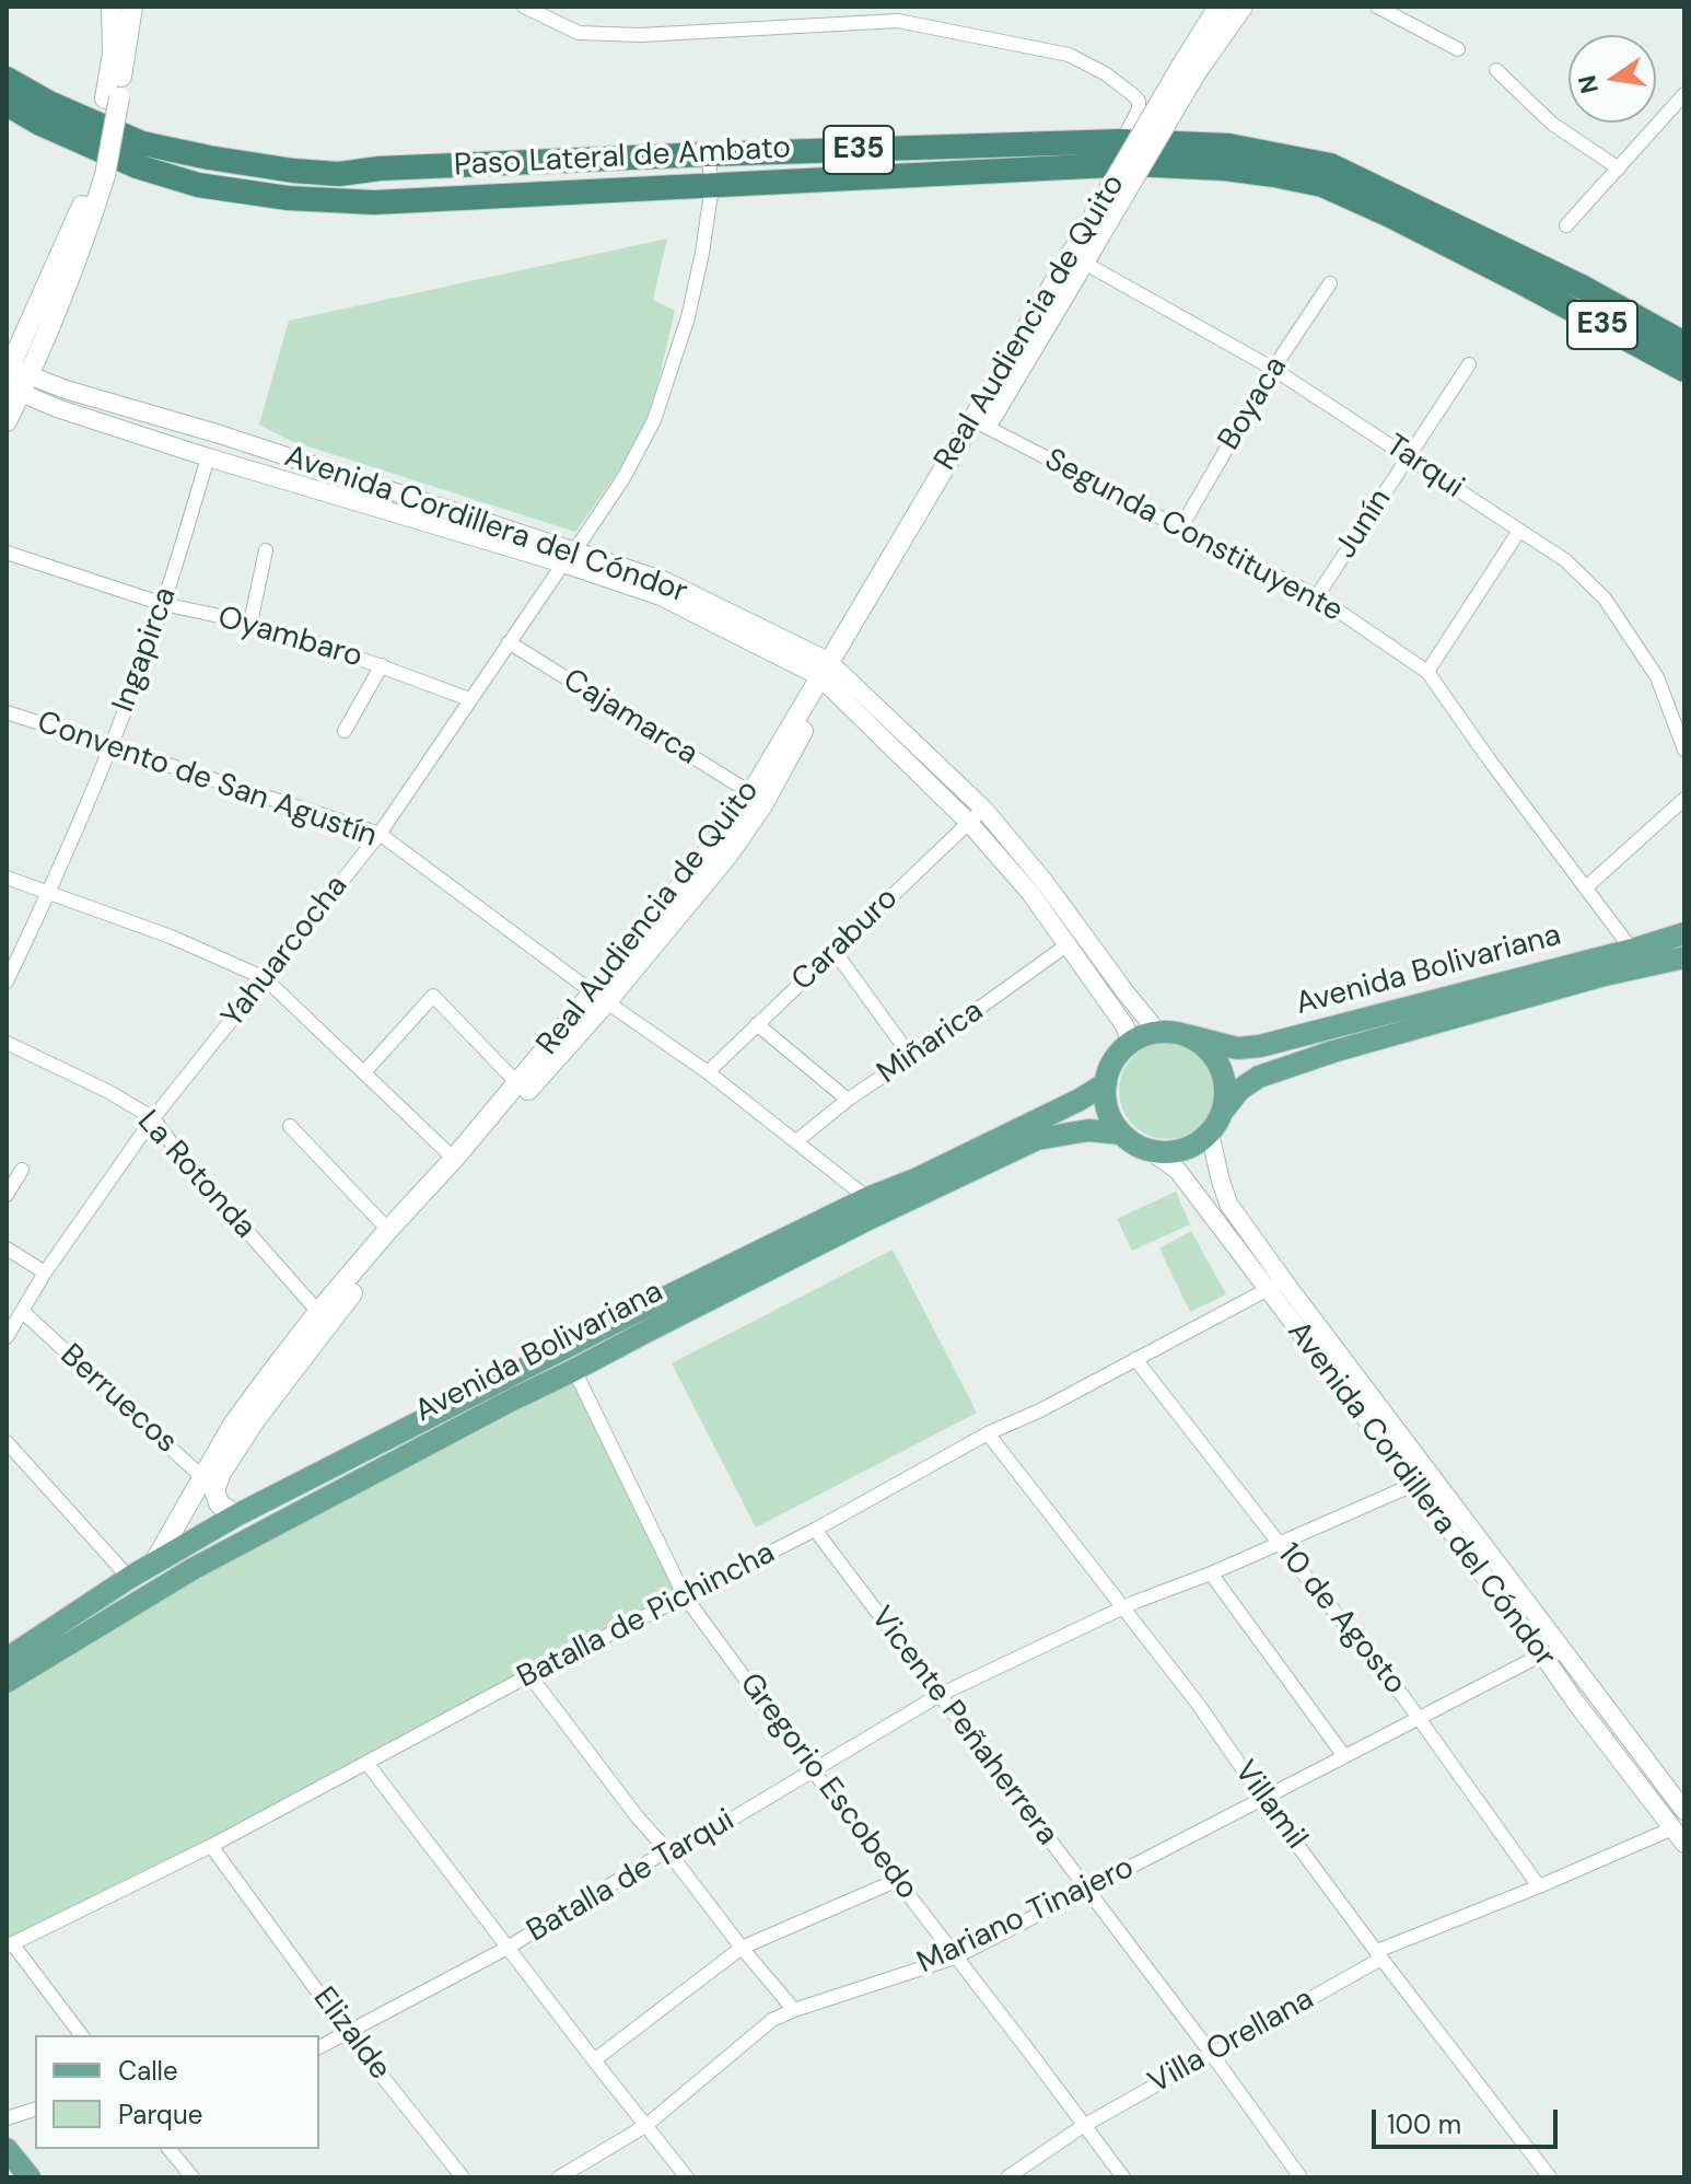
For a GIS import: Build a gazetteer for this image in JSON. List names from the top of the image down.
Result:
{
  "streets": {
    "highway": ["E35", "Paso Lateral de Ambato"],
    "main road": ["Real Audiencia de Quito", "Avenida Bolivariana"],
    "street": [
      "Boyaca",
      "Tarqui",
      "Junín",
      "Avenida Cordillera del Cóndor",
      "Segunda Constituyente",
      "Oyambaro",
      "Ingapirca",
      "Cajamarca",
      "Convento de San Agustín",
      "Caraburo",
      "Yahuarcocha",
      "Miñarica",
      "La Rotonda",
      "Berruecos",
      "Batalla de Pichincha",
      "10 de Agosto",
      "Vicente Peñaherrera",
      "Gregorio Escobedo",
      "Villamil",
      "Batalla de Tarqui",
      "Mariano Tinajero",
      "Elizalde",
      "Villa Orellana"
    ]
  },
  "crossings": [
    ["Paso Lateral de Ambato", "Yahuarcocha"],
    ["Real Audiencia de Quito", "Tarqui"],
    ["Real Audiencia de Quito", "Avenida Cordillera del Cóndor"],
    ["Real Audiencia de Quito", "Segunda Constituyente"],
    ["Real Audiencia de Quito", "Cajamarca"],
    ["Real Audiencia de Quito", "Convento de San Agustín"],
    ["Real Audiencia de Quito", "Avenida Bolivariana"],
    ["Real Audiencia de Quito", "La Rotonda"],
    ["Real Audiencia de Quito", "Berruecos"],
    ["Boyaca", "Tarqui"],
    ["Boyaca", "Segunda Constituyente"],
    ["Tarqui", "Junín"],
    ["Junín", "Segunda Constituyente"],
    ["Avenida Cordillera del Cóndor", "Ingapirca"],
    ["Avenida Cordillera del Cóndor", "Caraburo"],
    ["Avenida Cordillera del Cóndor", "Yahuarcocha"],
    ["Avenida Cordillera del Cóndor", "Avenida Bolivariana"],
    ["Avenida Cordillera del Cóndor", "Miñarica"],
    ["Avenida Cordillera del Cóndor", "Batalla de Pichincha"],
    ["Avenida Cordillera del Cóndor", "Mariano Tinajero"],
    ["Avenida Cordillera del Cóndor", "Villa Orellana"],
    ["Segunda Constituyente", "Avenida Bolivariana"],
    ["Oyambaro", "Ingapirca"],
    ["Oyambaro", "Yahuarcocha"],
    ["Ingapirca", "Convento de San Agustín"],
    ["Cajamarca", "Yahuarcocha"],
    ["Convento de San Agustín", "Caraburo"],
    ["Convento de San Agustín", "Yahuarcocha"],
    ["Convento de San Agustín", "Avenida Bolivariana"],
    ["Convento de San Agustín", "Miñarica"],
    ["Yahuarcocha", "La Rotonda"],
    ["Yahuarcocha", "Berruecos"],
    ["Avenida Bolivariana", "Gregorio Escobedo"],
    ["Batalla de Pichincha", "10 de Agosto"],
    ["Batalla de Pichincha", "Vicente Peñaherrera"],
    ["Batalla de Pichincha", "Gregorio Escobedo"],
    ["Batalla de Pichincha", "Villamil"],
    ["Batalla de Pichincha", "Elizalde"],
    ["10 de Agosto", "Mariano Tinajero"],
    ["10 de Agosto", "Villa Orellana"],
    ["Vicente Peñaherrera", "Batalla de Tarqui"],
    ["Vicente Peñaherrera", "Mariano Tinajero"],
    ["Vicente Peñaherrera", "Villa Orellana"],
    ["Gregorio Escobedo", "Batalla de Tarqui"],
    ["Gregorio Escobedo", "Mariano Tinajero"],
    ["Gregorio Escobedo", "Villa Orellana"],
    ["Villamil", "Batalla de Tarqui"],
    ["Villamil", "Mariano Tinajero"],
    ["Villamil", "Villa Orellana"],
    ["Batalla de Tarqui", "Elizalde"]
  ],
  "legend": ["Calle", "Parque"],
  "scale_bar": "100 m",
  "north": "left"
}
